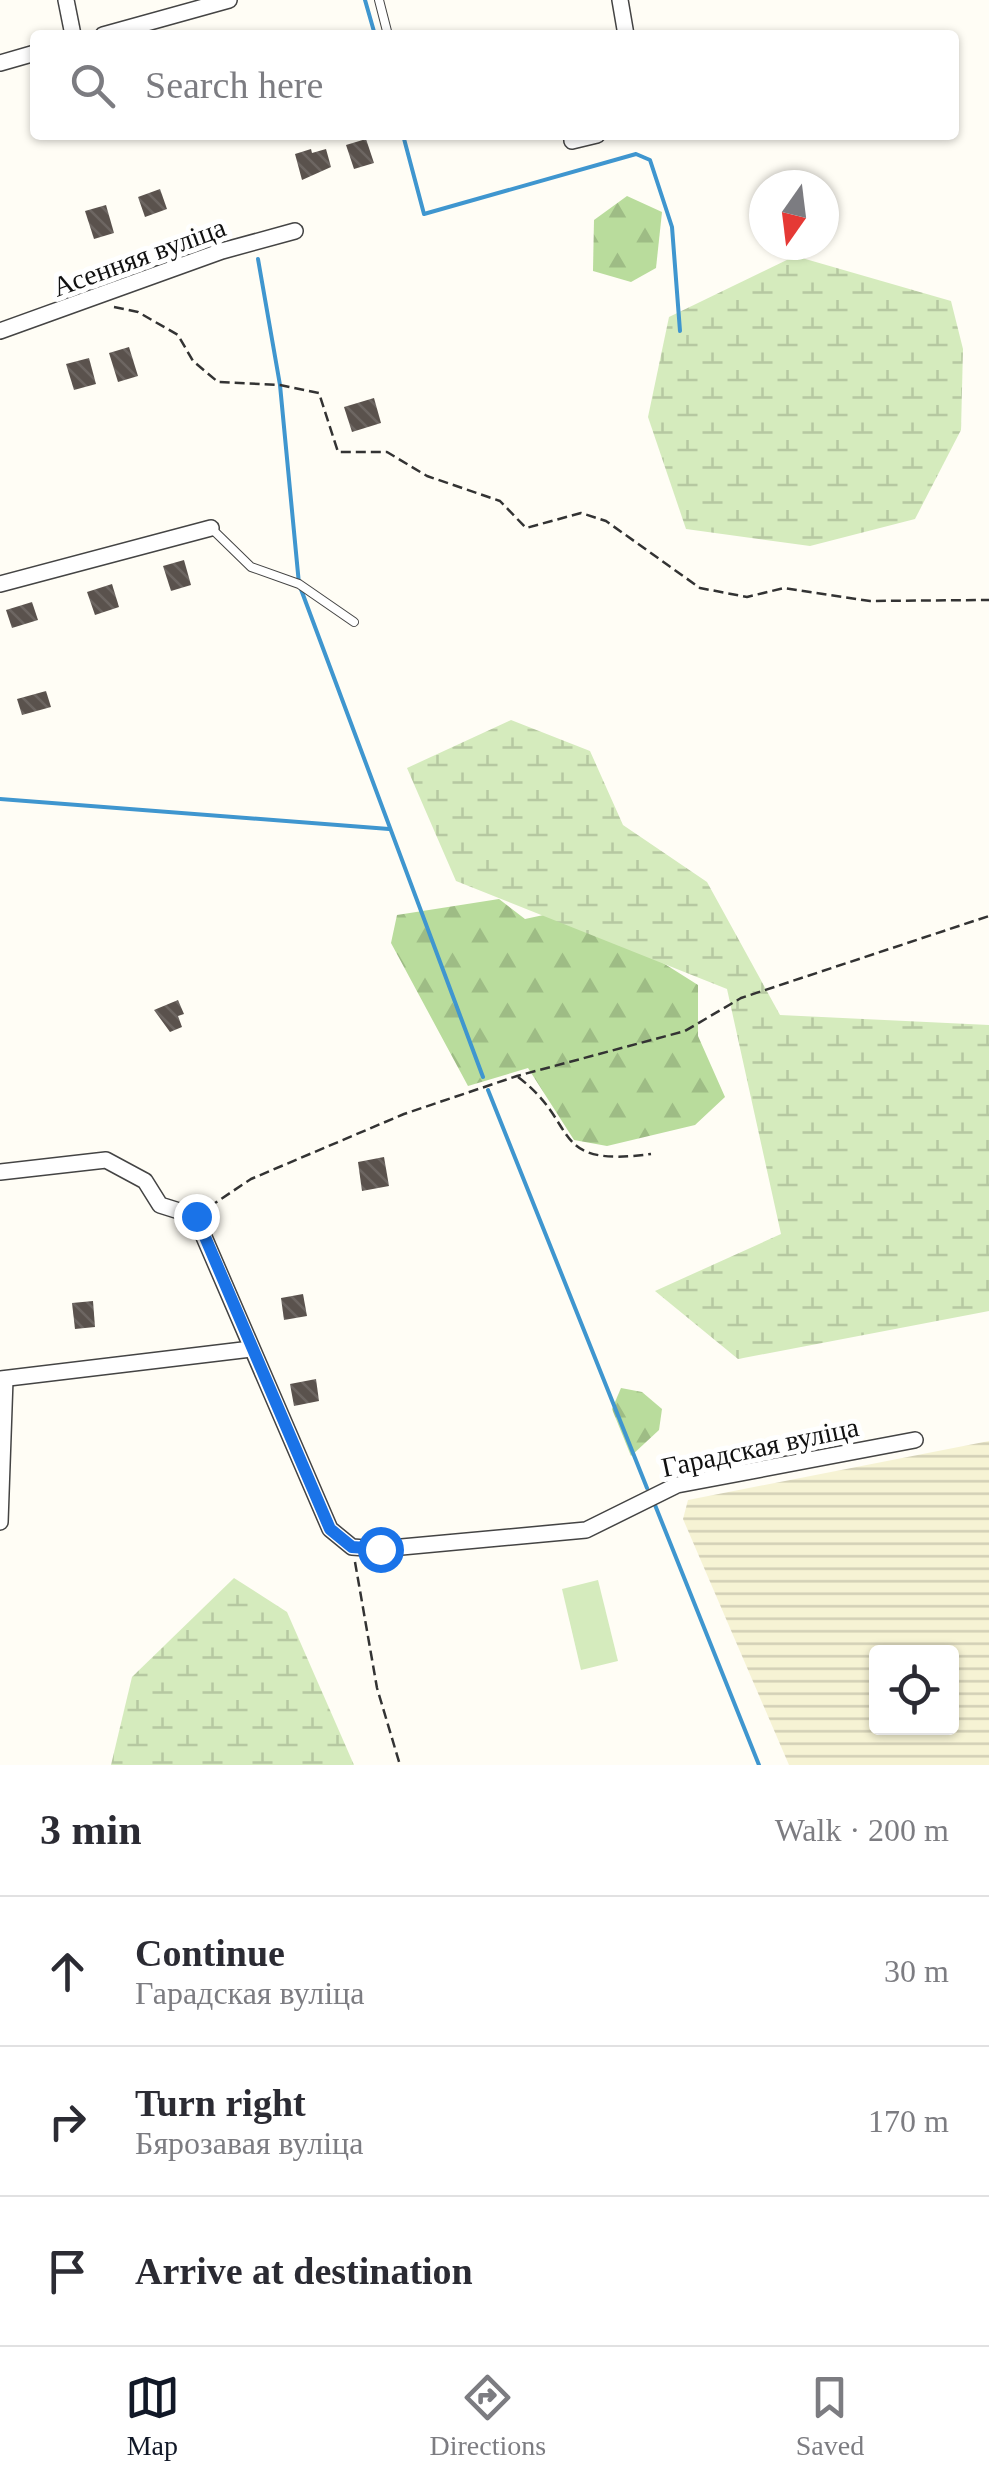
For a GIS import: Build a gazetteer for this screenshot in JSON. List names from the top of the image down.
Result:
{
  "streets": {
    "street": ["Асенняя вуліца", "Гарадская вуліца"]
  },
  "north": "bottom",
  "page": {
    "search": "Search here",
    "heading": ["3 min", "Walk · 200 m"],
    "list": [
      ["Continue", "Гарадская вуліца", "30 m"],
      ["Turn right", "Бярозавая вуліца", "170 m"],
      "Arrive at destination"
    ],
    "nav": ["Map", "Directions", "Saved"]
  }
}
